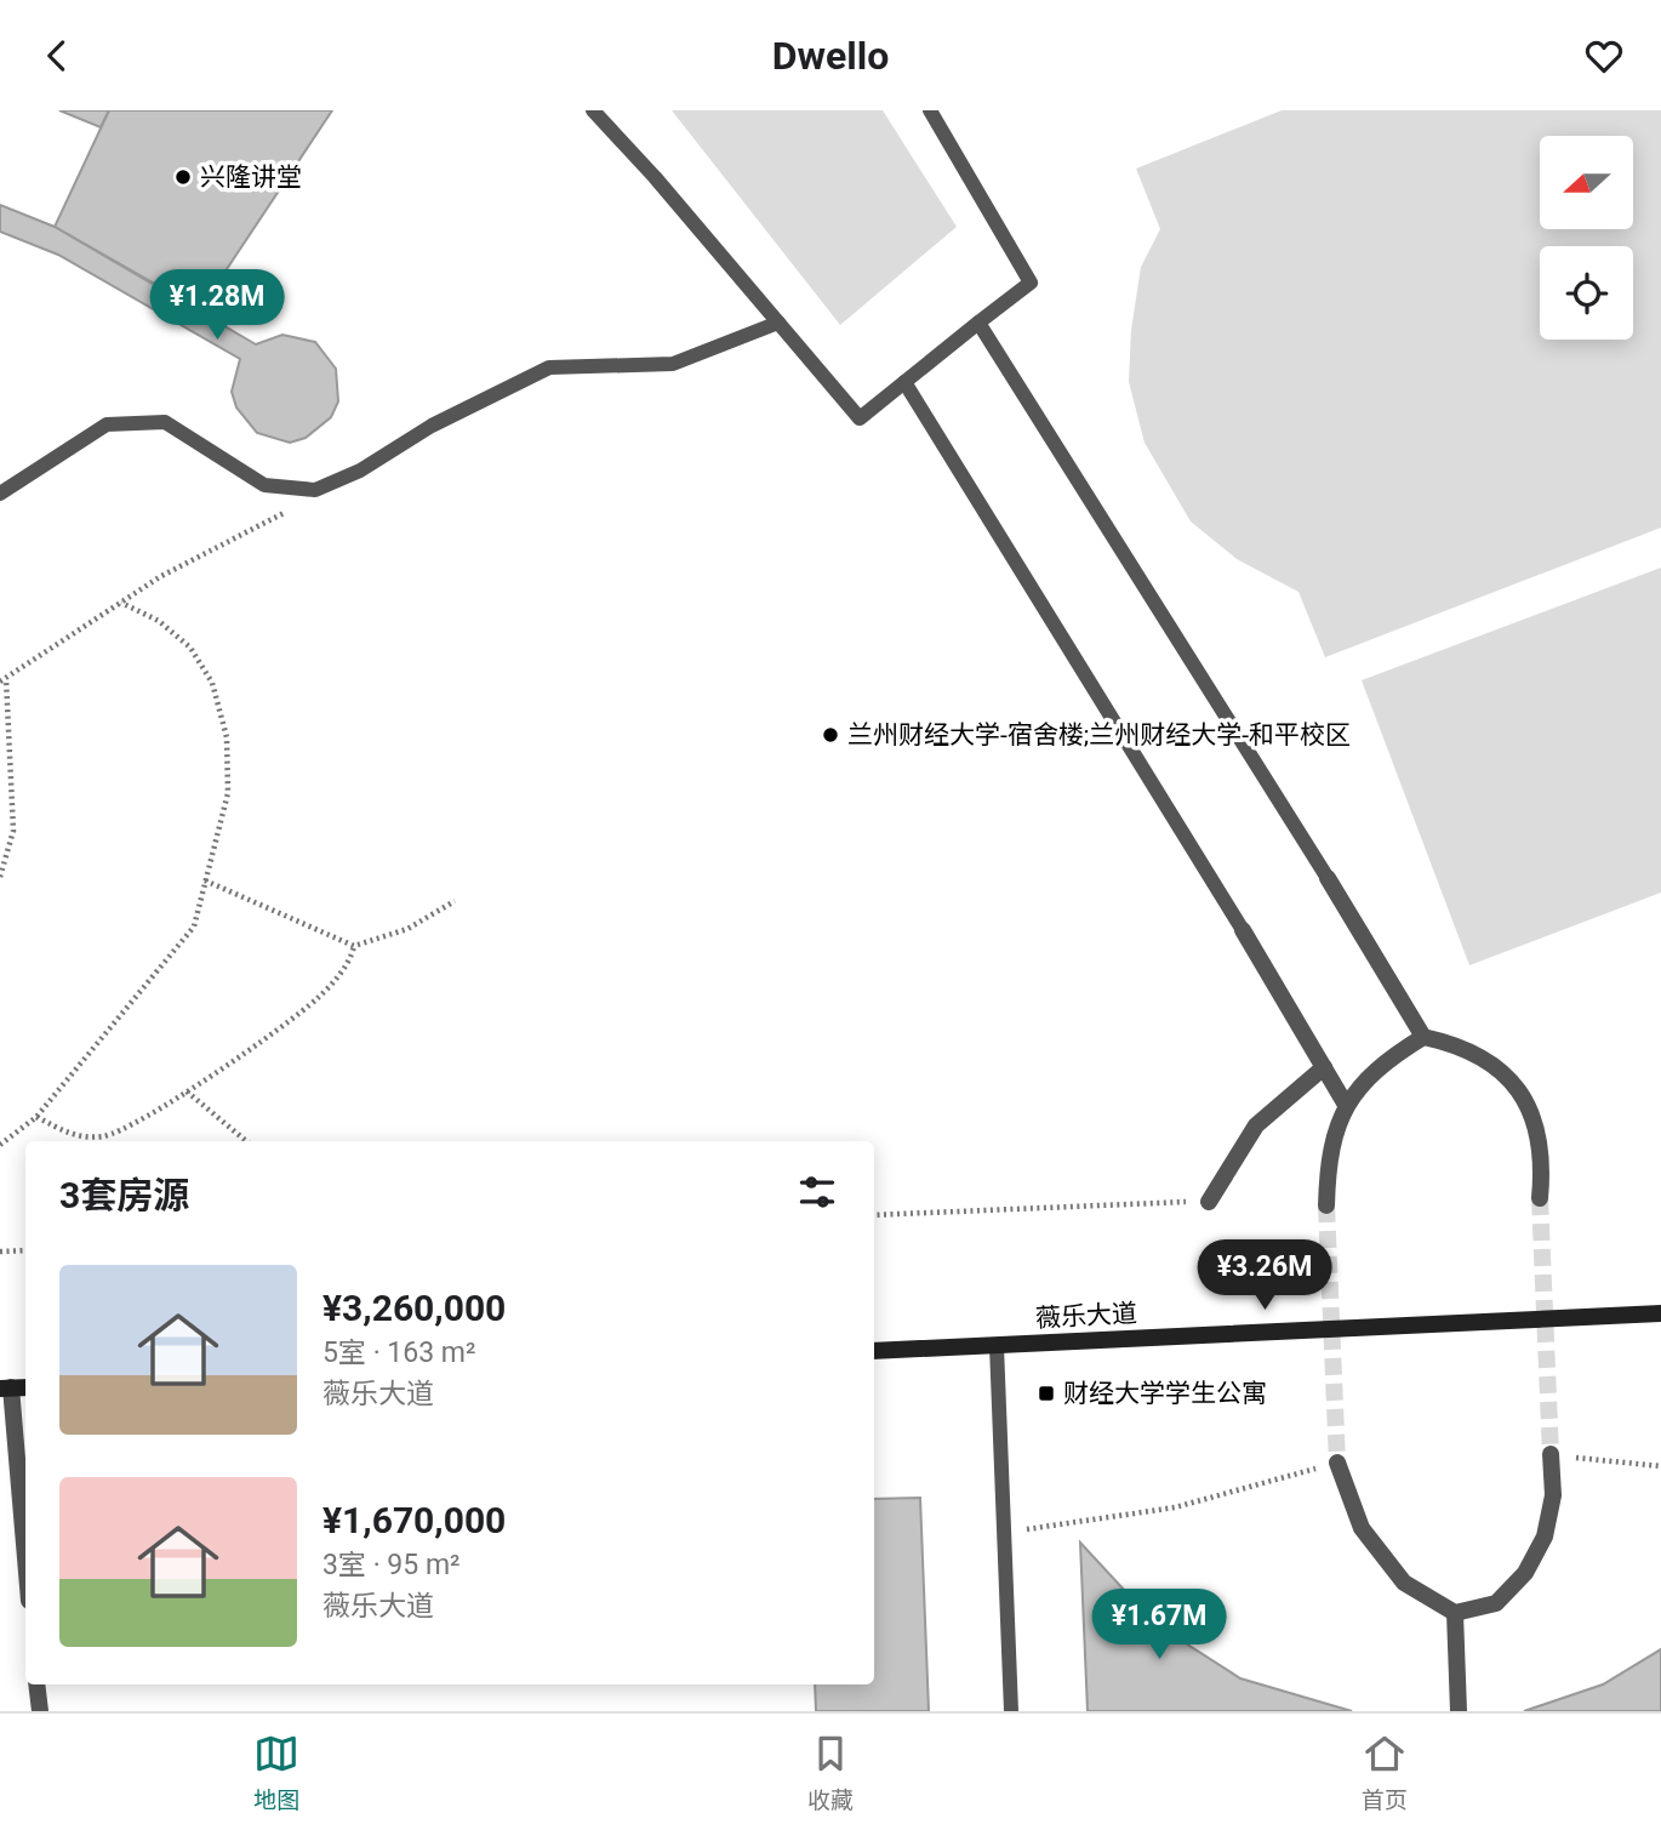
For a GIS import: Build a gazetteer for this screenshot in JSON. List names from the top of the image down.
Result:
{
  "streets": {
    "main road": ["薇乐大道"]
  },
  "places": {
    "other": ["兴隆讲堂", "兰州财经大学-宿舍楼;兰州财经大学-和平校区"],
    "transit": ["财经大学学生公寓"]
  },
  "north": "left",
  "page": {
    "header": "Dwello",
    "price": ["¥1.28M", "¥3.26M", "¥1.67M"],
    "heading": "3套房源",
    "list": [
      {
        "name": "¥3,260,000",
        "note": "5室 · 163 m² · 薇乐大道"
      },
      {
        "name": "¥1,670,000",
        "note": "3室 · 95 m² · 薇乐大道"
      }
    ],
    "tabs": ["地图", "收藏", "首页"]
  }
}
